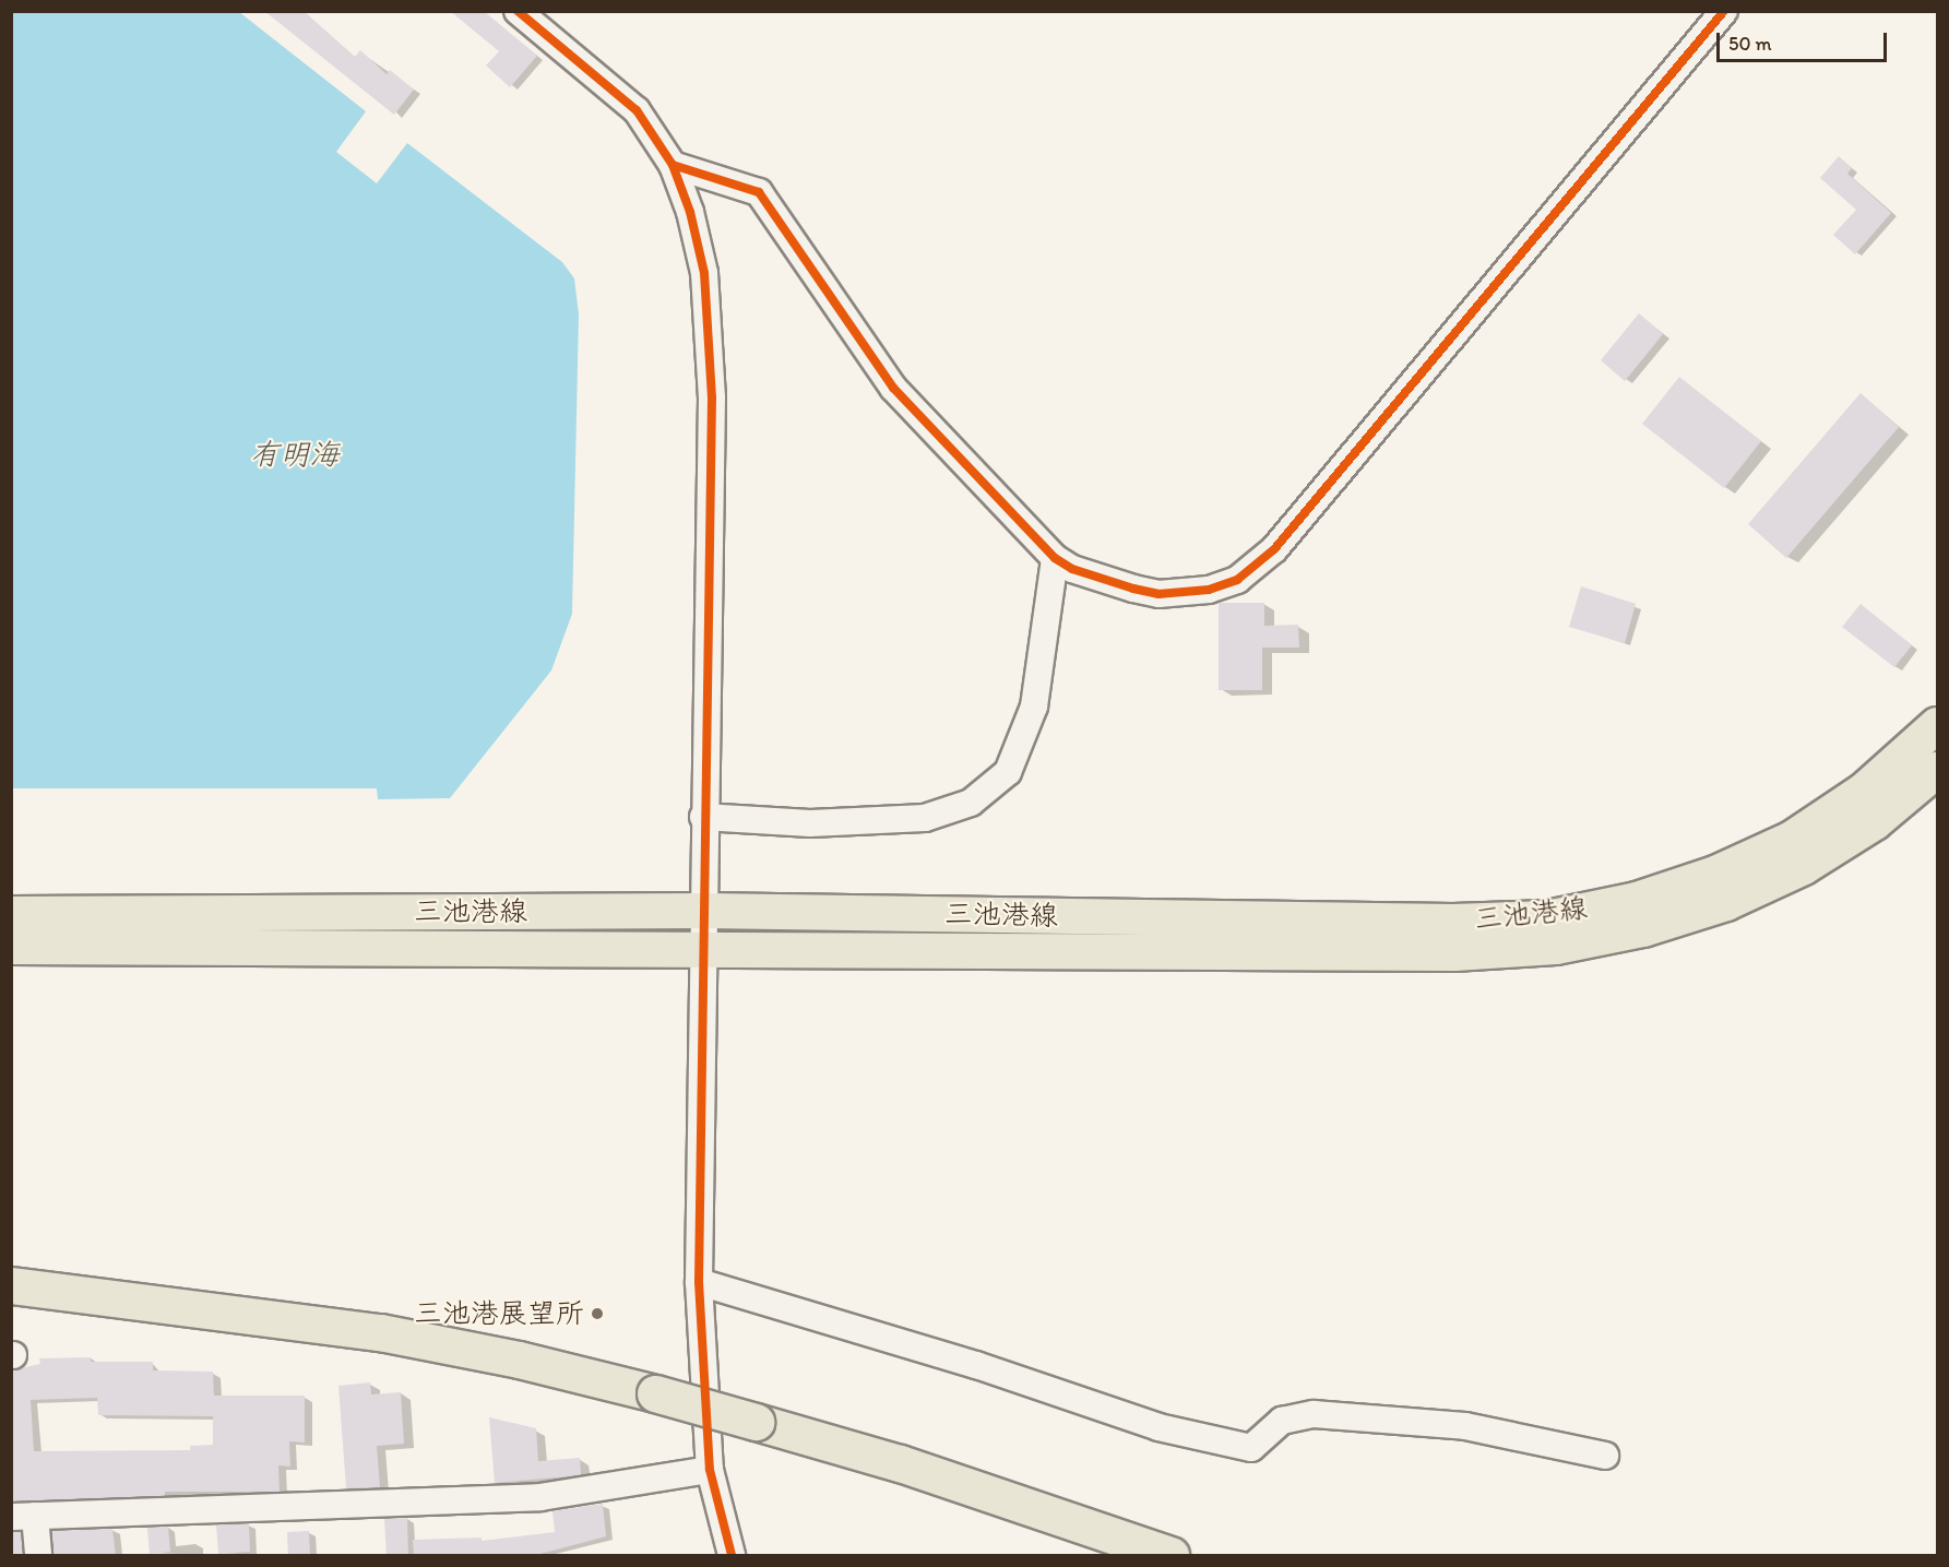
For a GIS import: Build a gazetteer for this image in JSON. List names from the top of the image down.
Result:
{
  "streets": {
    "main road": ["三池港線"]
  },
  "water": ["有明海"],
  "places": ["三池港展望所"],
  "scale_bar": "50 m"
}
